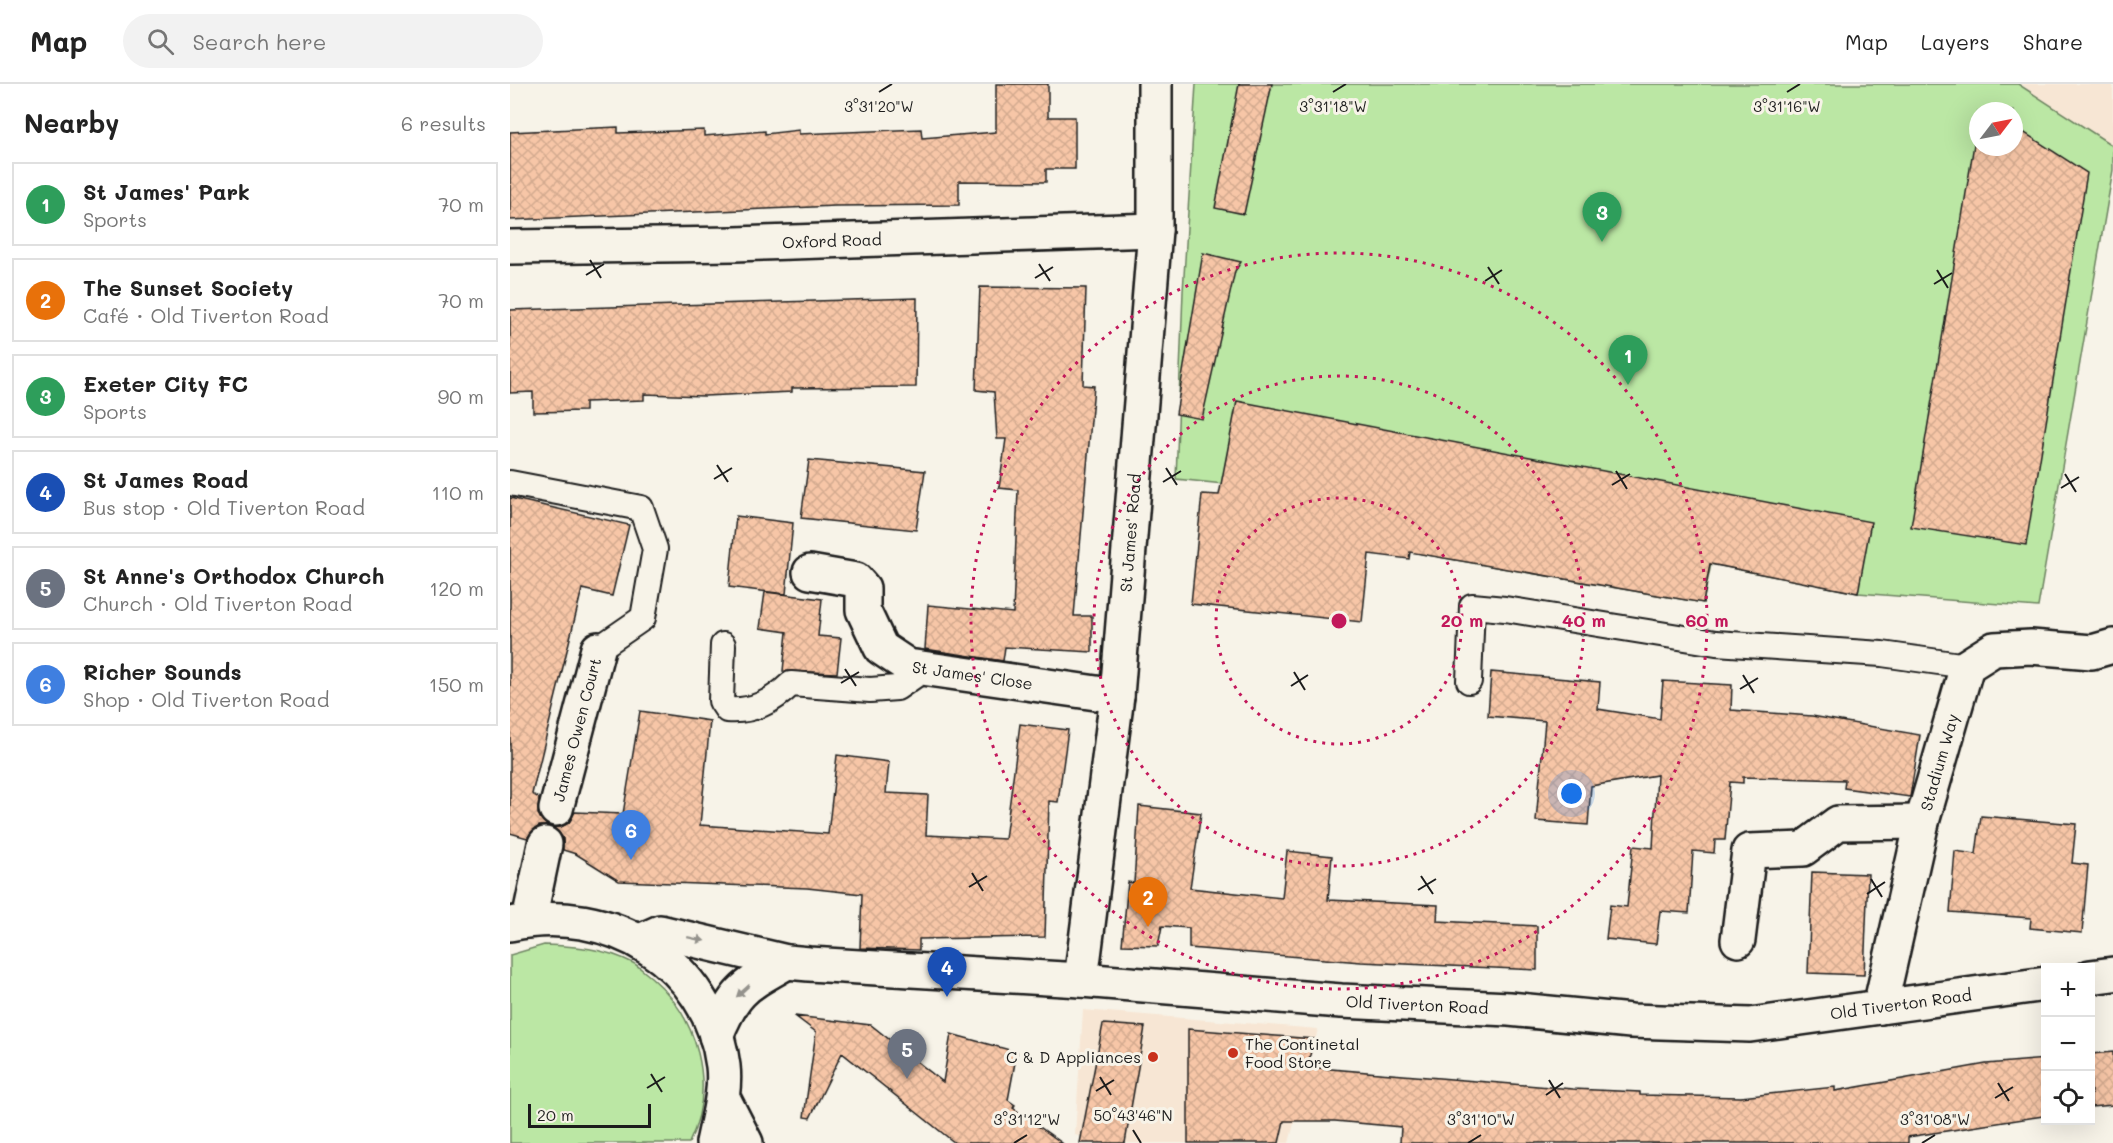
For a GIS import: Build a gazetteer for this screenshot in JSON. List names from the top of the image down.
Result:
{
  "streets": {
    "street": [
      "Oxford Road",
      "St James' Road",
      "St James' Close",
      "James Owen Court",
      "Stadium Way",
      "Old Tiverton Road"
    ]
  },
  "crossings": [
    ["Oxford Road", "St James' Road"],
    ["St James' Road", "St James' Close"],
    ["St James' Road", "Old Tiverton Road"],
    ["Stadium Way", "Old Tiverton Road"]
  ],
  "places": ["The Continetal Food Store", "C & D Appliances"],
  "scale_bar": "20 m",
  "north": "top right",
  "page": {
    "header": "Map",
    "search": "Search here",
    "nav": ["Map", "Layers", "Share"],
    "heading": ["Nearby", "6 results"],
    "list": [
      {
        "mark": "1",
        "name": "St James' Park",
        "note": "Sports",
        "value": "70 m"
      },
      {
        "mark": "2",
        "name": "The Sunset Society",
        "note": "Café · Old Tiverton Road",
        "value": "70 m"
      },
      {
        "mark": "3",
        "name": "Exeter City FC",
        "note": "Sports",
        "value": "90 m"
      },
      {
        "mark": "4",
        "name": "St James Road",
        "note": "Bus stop · Old Tiverton Road",
        "value": "110 m"
      },
      {
        "mark": "5",
        "name": "St Anne's Orthodox Church",
        "note": "Church · Old Tiverton Road",
        "value": "120 m"
      },
      {
        "mark": "6",
        "name": "Richer Sounds",
        "note": "Shop · Old Tiverton Road",
        "value": "150 m"
      }
    ],
    "pins": [
      "3",
      "1",
      "6",
      "2",
      "4",
      "5"
    ],
    "map_buttons": ["+", "−"],
    "scale": "20 m"
  },
  "coordinates": [
    "3°31'20\"W",
    "3°31'18\"W",
    "3°31'16\"W",
    "50°43'46\"N",
    "3°31'12\"W",
    "3°31'10\"W",
    "3°31'08\"W"
  ],
  "rings": ["20 m", "40 m", "60 m"]
}
